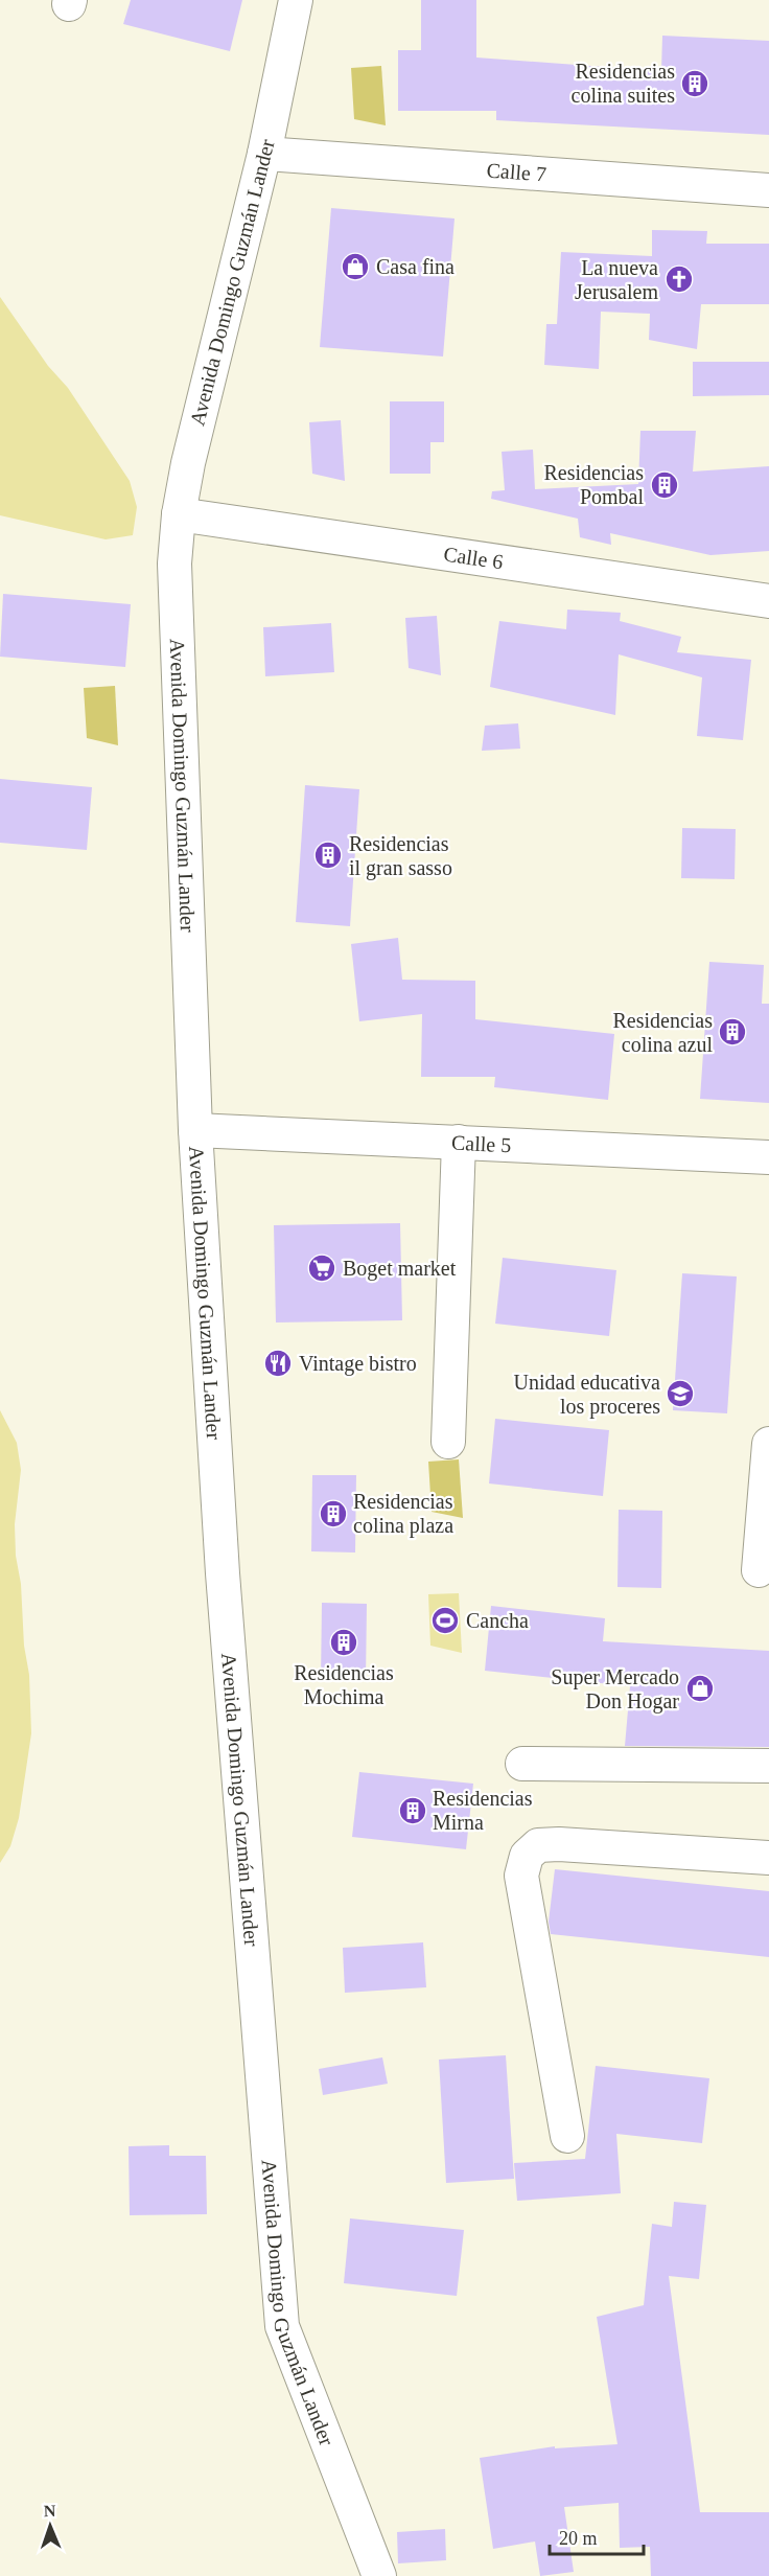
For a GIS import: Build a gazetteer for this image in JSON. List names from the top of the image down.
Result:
{
  "streets": {
    "street": [
      "Calle 7",
      "Avenida Domingo Guzmán Lander",
      "Calle 6",
      "Calle 5"
    ]
  },
  "crossings": [
    ["Calle 7", "Avenida Domingo Guzmán Lander"],
    ["Avenida Domingo Guzmán Lander", "Calle 6"],
    ["Avenida Domingo Guzmán Lander", "Calle 5"]
  ],
  "places": {
    "building": [
      "Residencias colina suites",
      "Residencias Pombal",
      "Residencias il gran sasso",
      "Residencias colina azul",
      "Residencias colina plaza",
      "Residencias Mochima",
      "Residencias Mirna"
    ],
    "shop": ["Casa fina", "Super Mercado Don Hogar"],
    "church": ["La nueva Jerusalem"],
    "supermarket": ["Boget market"],
    "restaurant": ["Vintage bistro"],
    "school or university": ["Unidad educativa los proceres"],
    "sports": ["Cancha"]
  },
  "scale_bar": "20 m",
  "north": "top"
}
